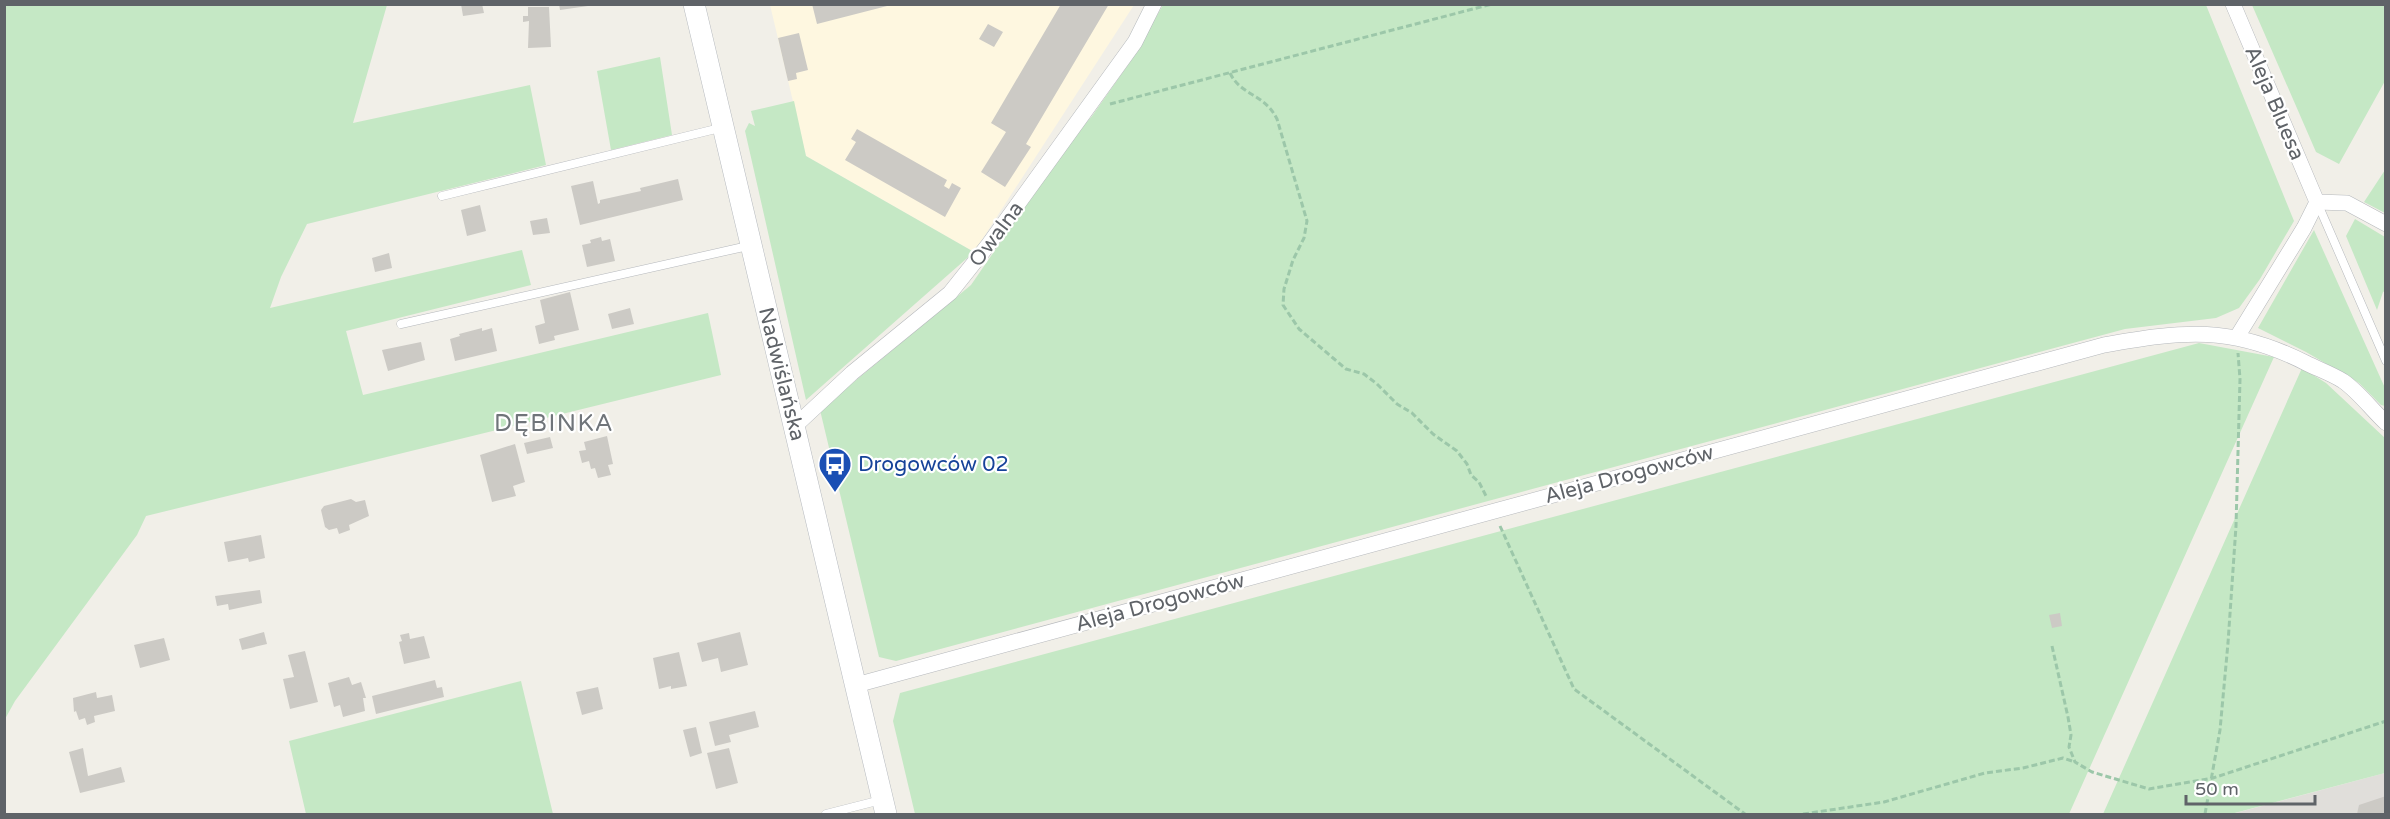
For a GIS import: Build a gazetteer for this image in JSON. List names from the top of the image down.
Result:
{
  "streets": {
    "main road": ["Nadwiślańska"],
    "street": ["Aleja Bluesa", "Owalna", "Aleja Drogowców"]
  },
  "crossings": [
    ["Owalna", "Nadwiślańska"],
    ["Nadwiślańska", "Aleja Drogowców"]
  ],
  "districts": ["DĘBINKA"],
  "places": {
    "bus stop": ["Drogowców 02"]
  },
  "scale_bar": "50 m"
}
